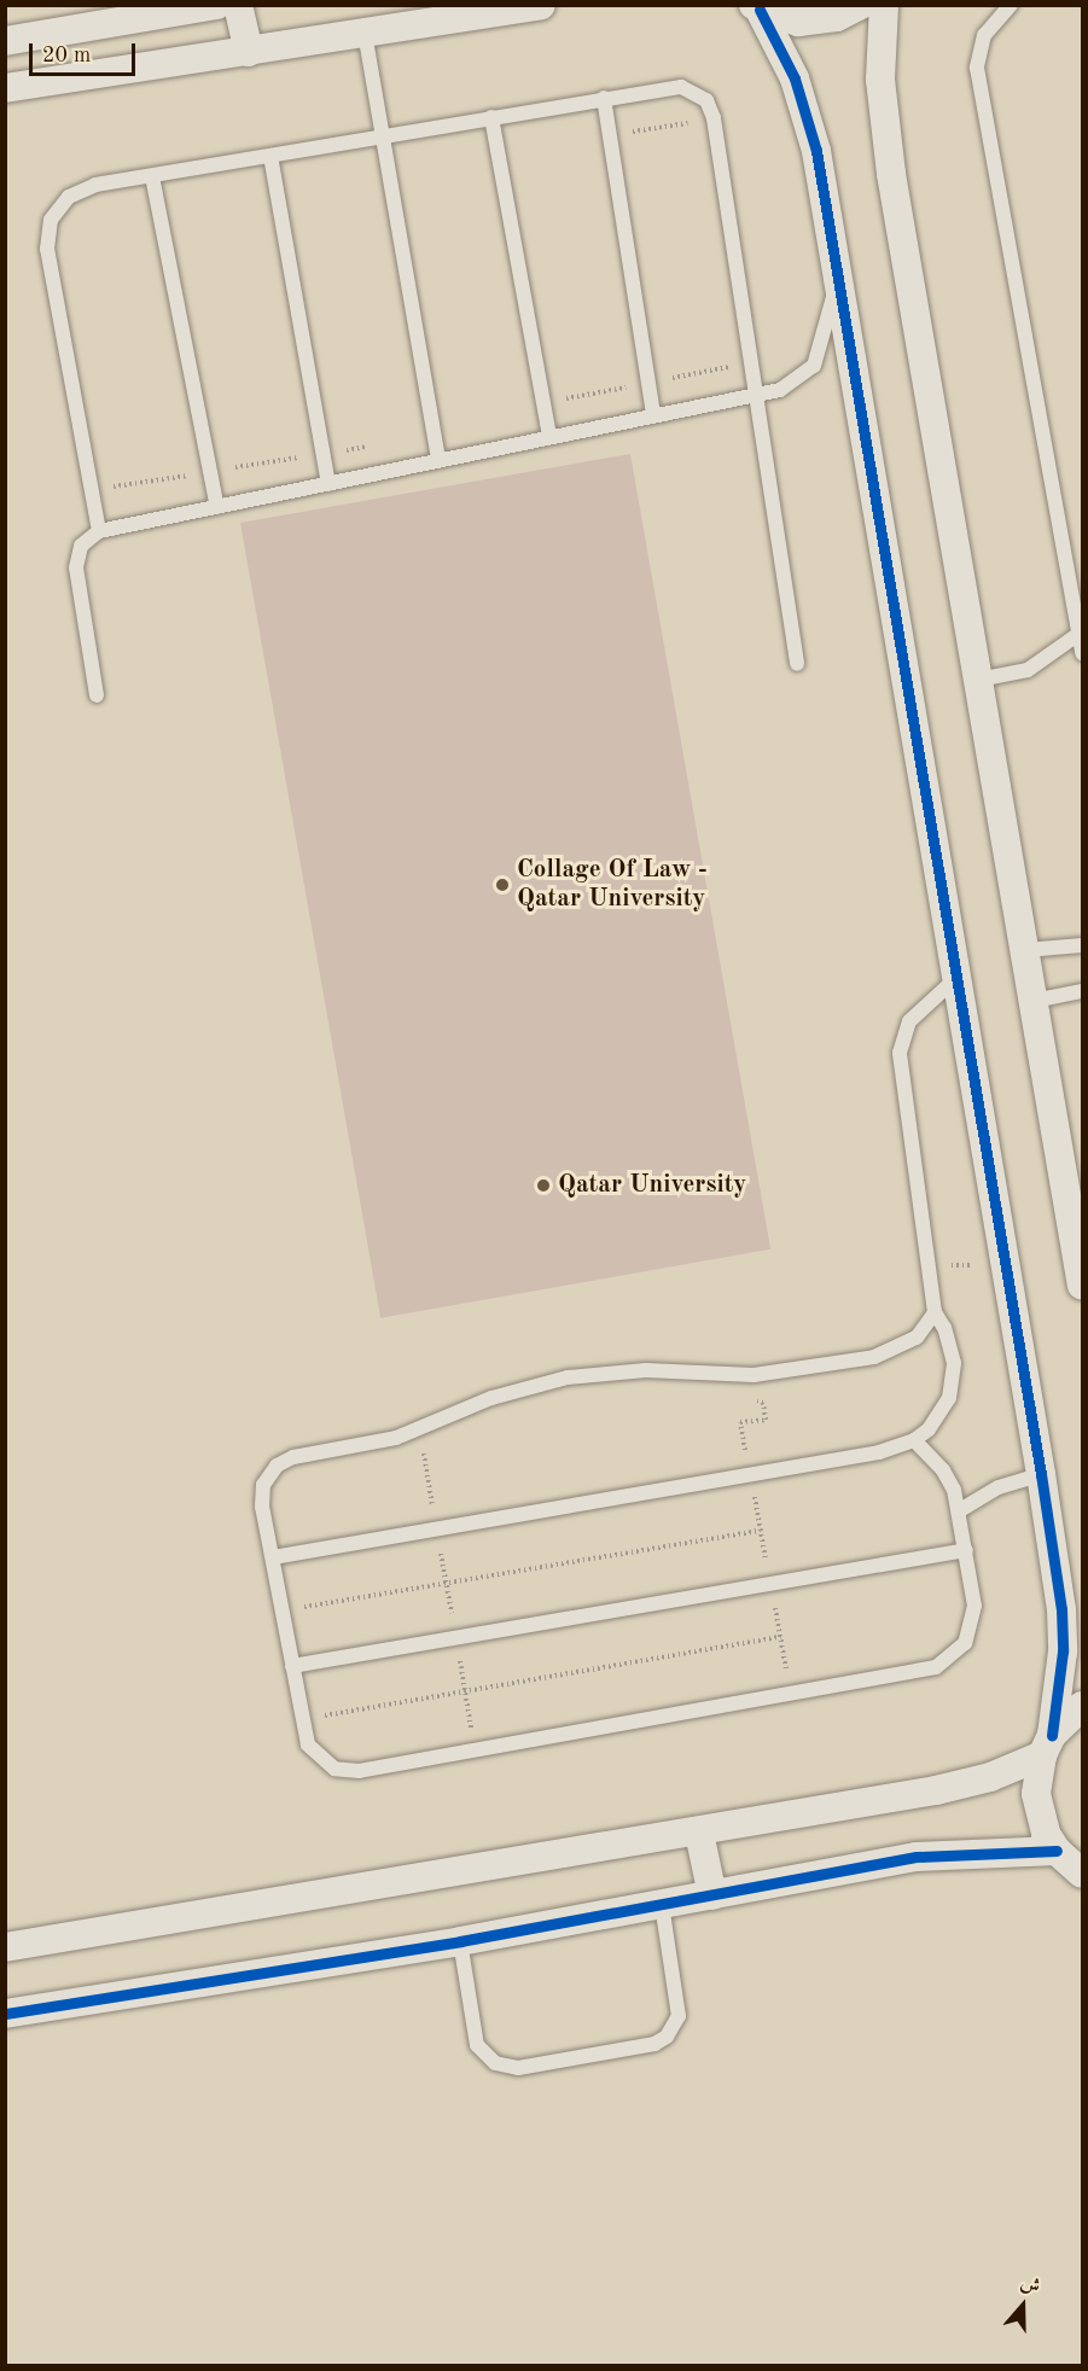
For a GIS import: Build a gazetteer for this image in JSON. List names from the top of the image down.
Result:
{
  "places": ["Collage Of Law - Qatar University", "Qatar University"],
  "scale_bar": "20 m",
  "north": "top"
}
